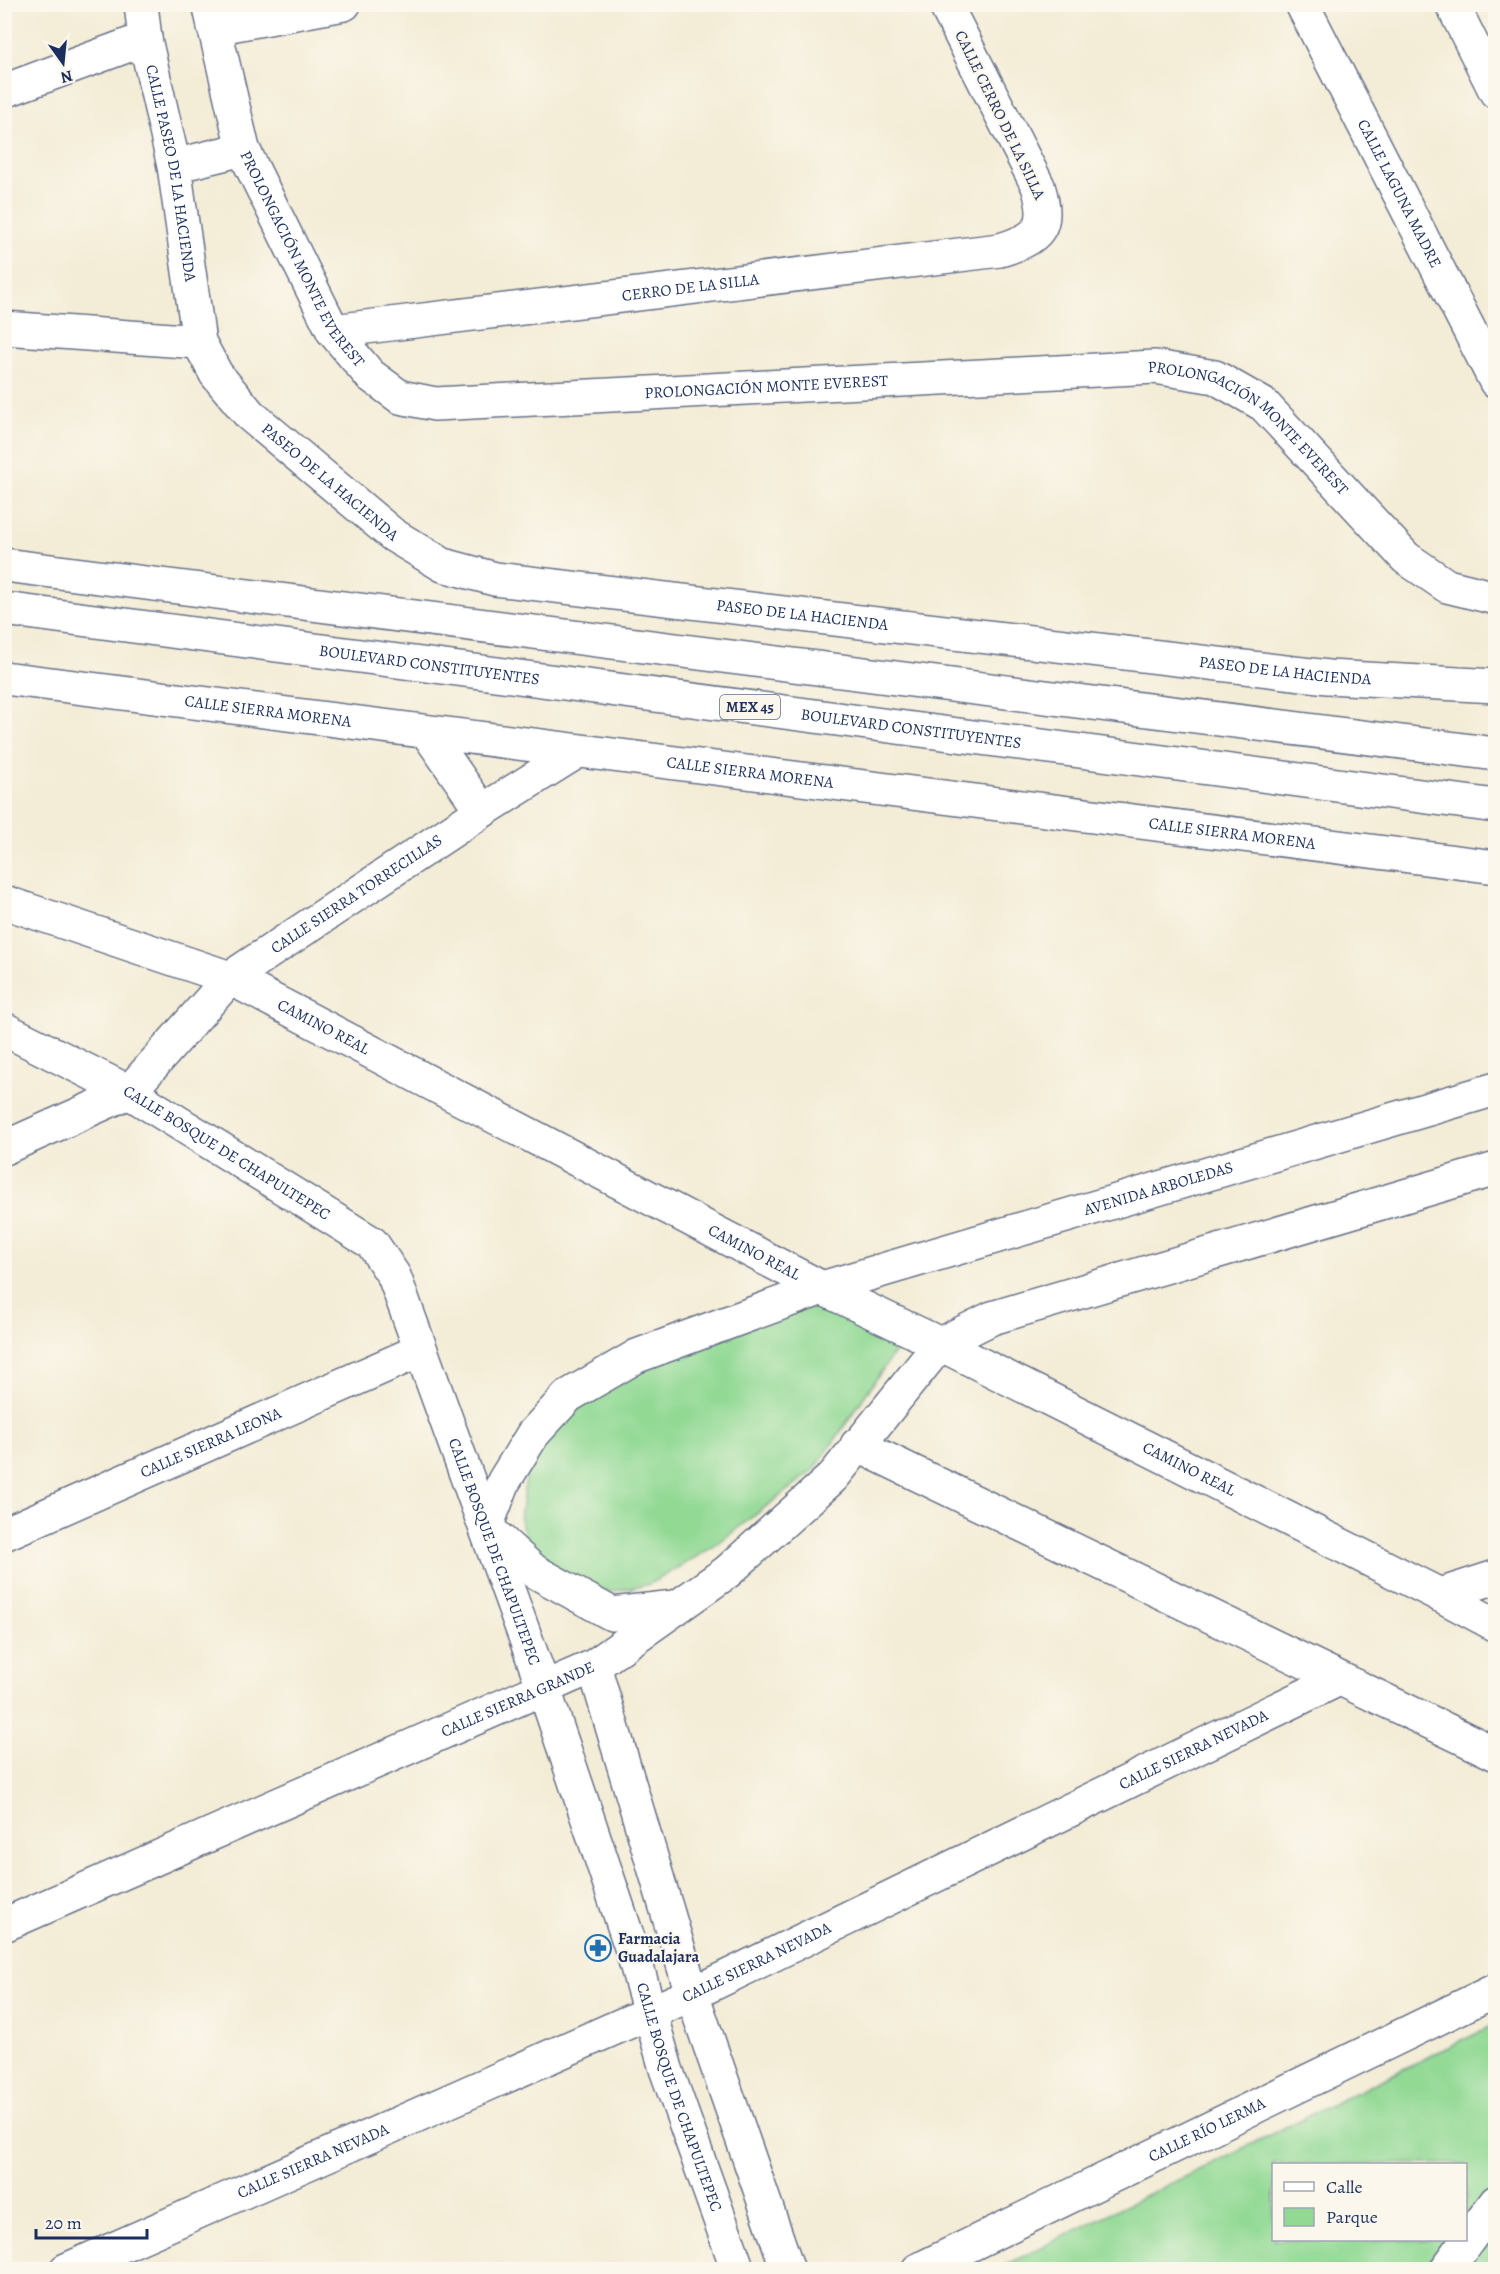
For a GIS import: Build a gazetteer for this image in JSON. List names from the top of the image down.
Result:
{
  "streets": {
    "main road": [
      "CALLE CERRO DE LA SILLA",
      "CALLE PASEO DE LA HACIENDA",
      "CALLE LAGUNA MADRE",
      "PROLONGACIÓN MONTE EVEREST",
      "CERRO DE LA SILLA",
      "PASEO DE LA HACIENDA",
      "BOULEVARD CONSTITUYENTES",
      "MEX 45",
      "CALLE SIERRA MORENA",
      "CALLE SIERRA TORRECILLAS",
      "CAMINO REAL",
      "CALLE BOSQUE DE CHAPULTEPEC",
      "AVENIDA ARBOLEDAS",
      "CALLE SIERRA LEONA",
      "CALLE SIERRA GRANDE",
      "CALLE SIERRA NEVADA",
      "CALLE RÍO LERMA"
    ]
  },
  "crossings": [
    ["CALLE CERRO DE LA SILLA", "CERRO DE LA SILLA"],
    ["CALLE PASEO DE LA HACIENDA", "PASEO DE LA HACIENDA"],
    ["PROLONGACIÓN MONTE EVEREST", "CERRO DE LA SILLA"],
    ["CALLE SIERRA MORENA", "CALLE SIERRA TORRECILLAS"],
    ["CALLE SIERRA TORRECILLAS", "CAMINO REAL"],
    ["CALLE SIERRA TORRECILLAS", "CALLE BOSQUE DE CHAPULTEPEC"],
    ["CAMINO REAL", "AVENIDA ARBOLEDAS"],
    ["CAMINO REAL", "CALLE SIERRA GRANDE"],
    ["CALLE BOSQUE DE CHAPULTEPEC", "CALLE SIERRA LEONA"],
    ["CALLE BOSQUE DE CHAPULTEPEC", "CALLE SIERRA GRANDE"],
    ["CALLE BOSQUE DE CHAPULTEPEC", "CALLE SIERRA NEVADA"]
  ],
  "places": {
    "pharmacy": ["Farmacia Guadalajara"]
  },
  "legend": ["Calle", "Parque"],
  "scale_bar": "20 m",
  "north": "bottom"
}
